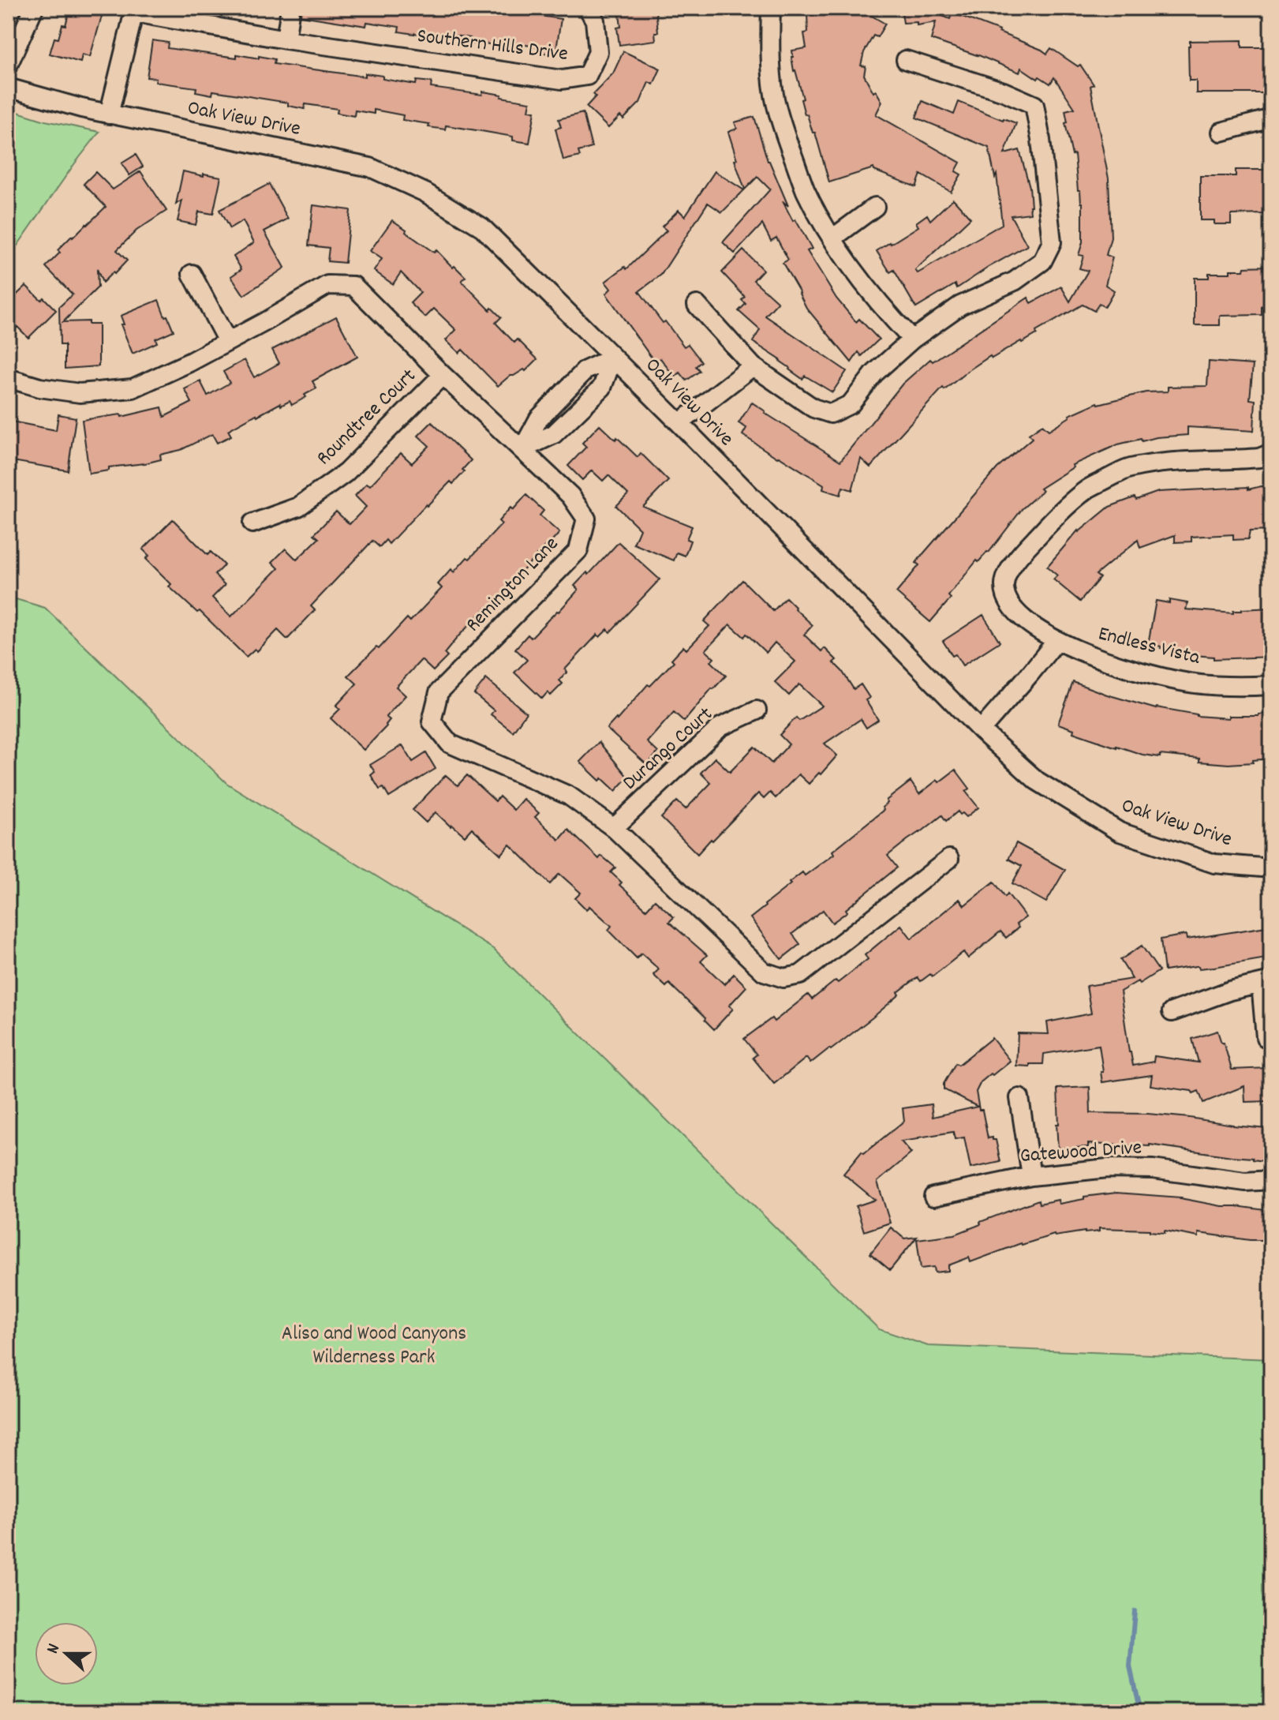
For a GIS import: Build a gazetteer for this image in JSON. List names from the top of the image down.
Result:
{
  "streets": {
    "street": [
      "Southern Hills Drive",
      "Oak View Drive",
      "Roundtree Court",
      "Remington Lane",
      "Endless Vista",
      "Durango Court",
      "Gatewood Drive"
    ]
  },
  "crossings": [
    ["Roundtree Court", "Remington Lane"],
    ["Remington Lane", "Durango Court"]
  ],
  "parks": ["Aliso and Wood Canyons Wilderness Park"],
  "north": "left"
}
